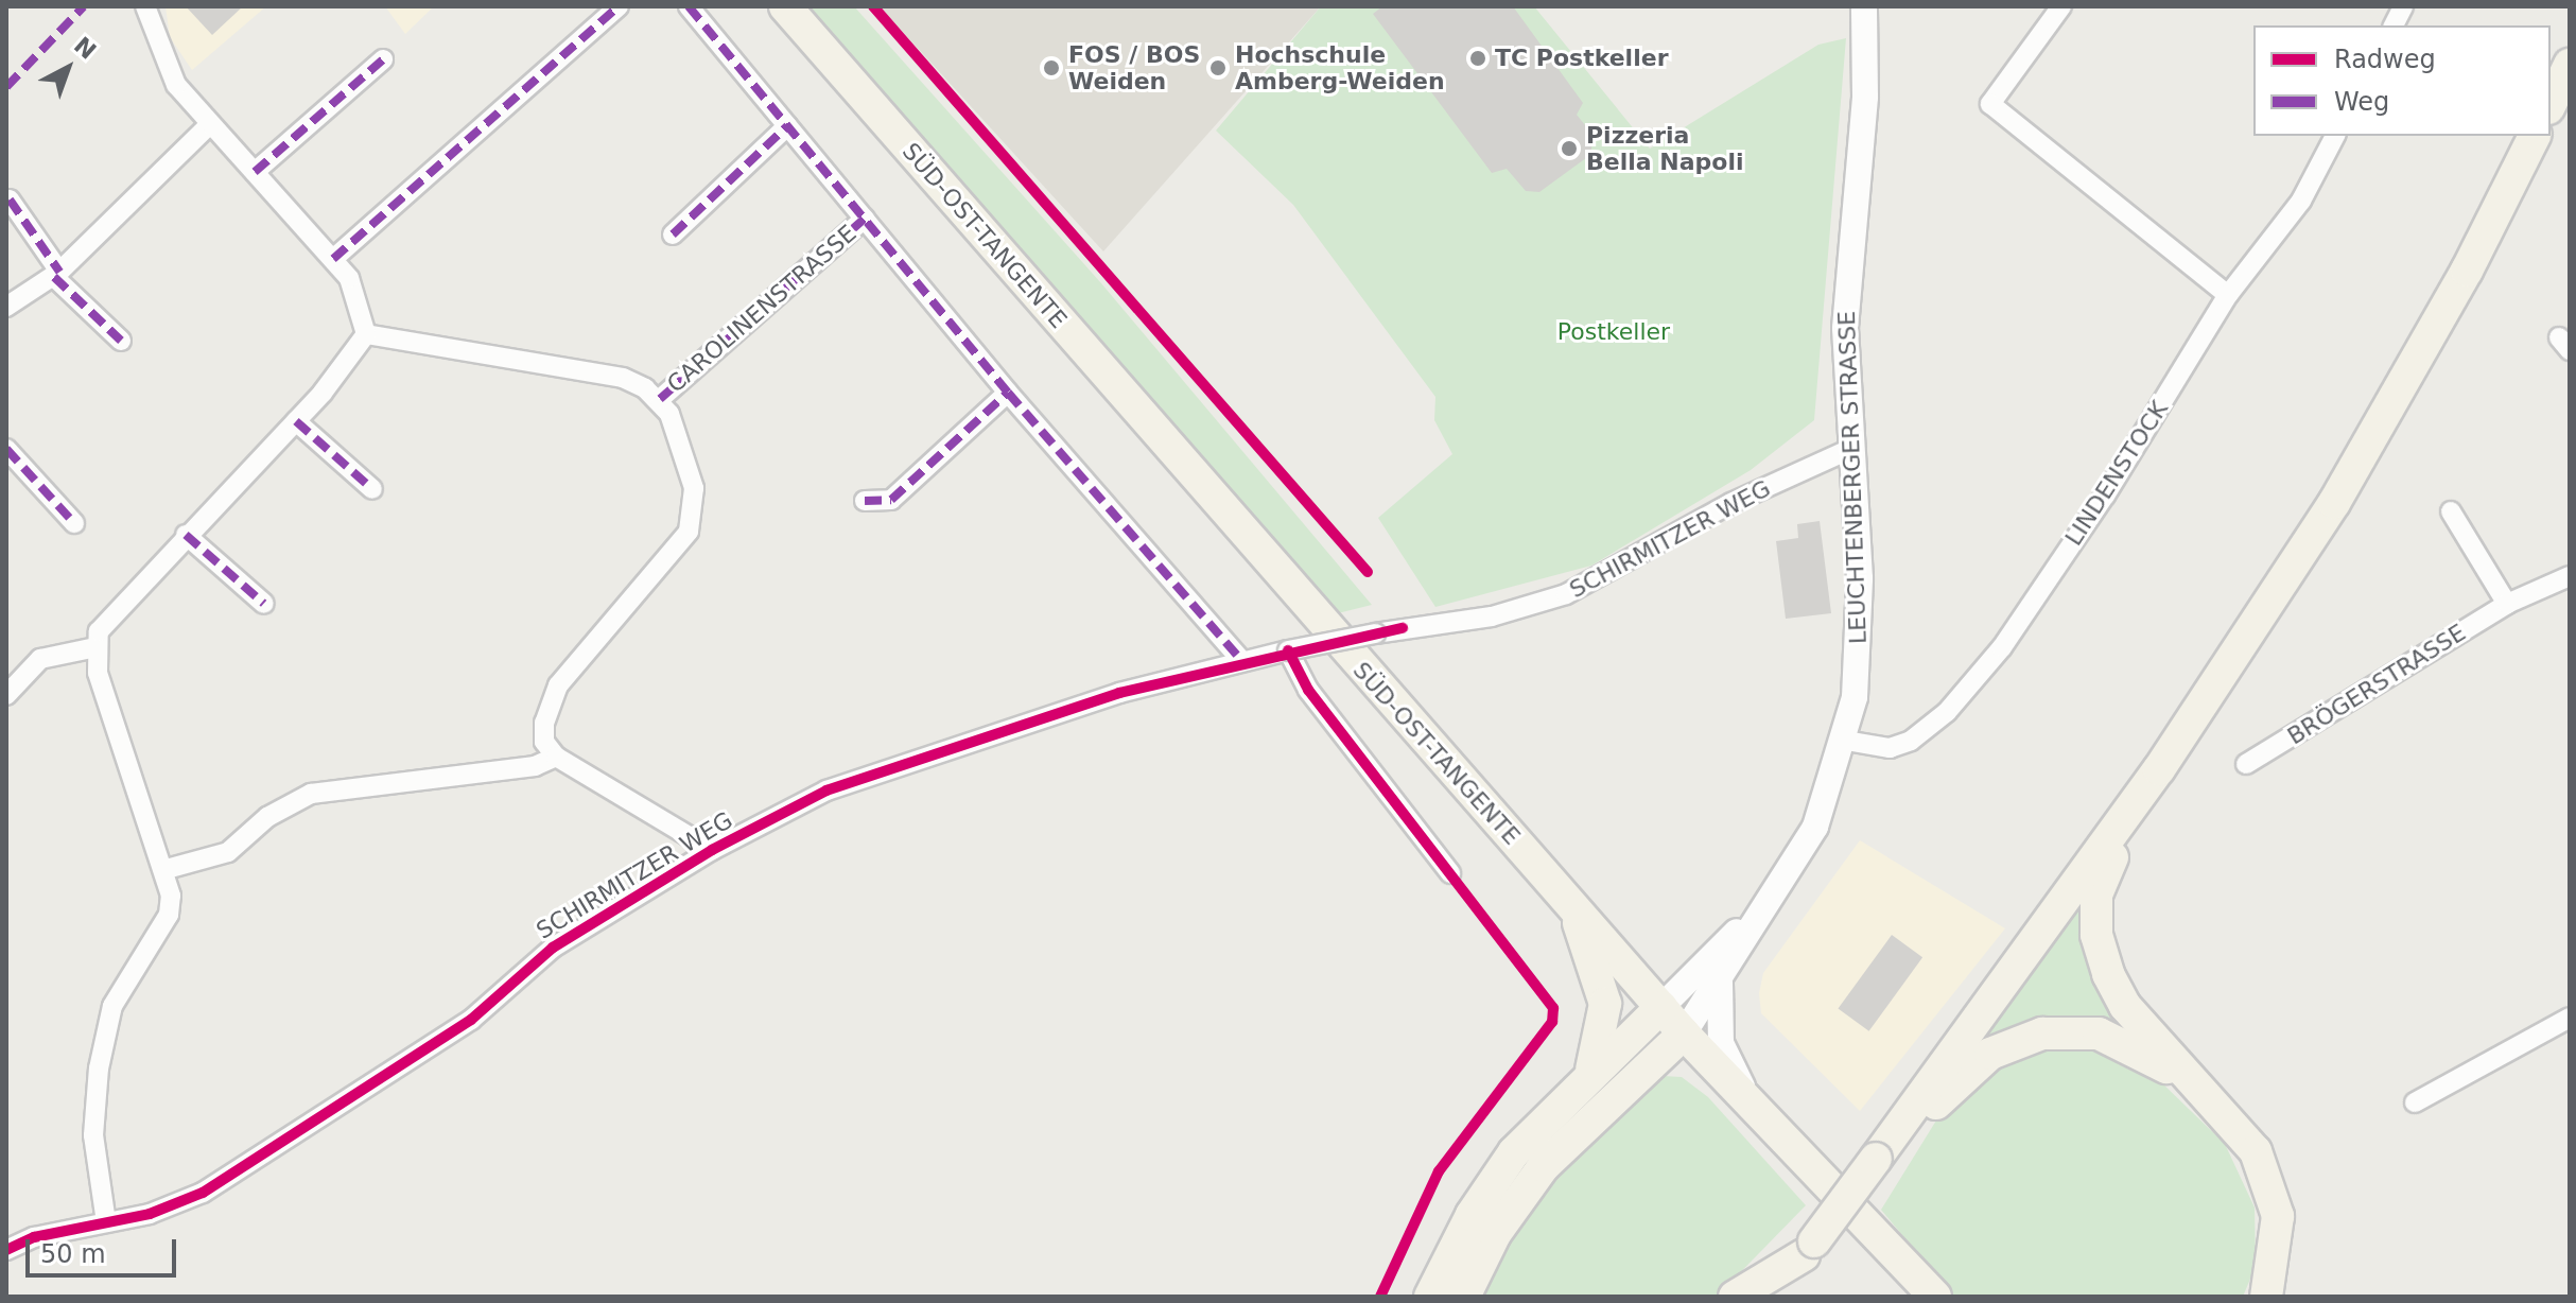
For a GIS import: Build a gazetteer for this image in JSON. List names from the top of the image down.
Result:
{
  "streets": {
    "main road": ["SÜD-OST-TANGENTE"],
    "street": [
      "CAROLINENSTRASSE",
      "LINDENSTOCK",
      "LEUCHTENBERGER STRASSE",
      "SCHIRMITZER WEG",
      "BRÖGERSTRASSE"
    ]
  },
  "crossings": [
    ["SÜD-OST-TANGENTE", "LEUCHTENBERGER STRASSE"],
    ["LINDENSTOCK", "LEUCHTENBERGER STRASSE"],
    ["LEUCHTENBERGER STRASSE", "SCHIRMITZER WEG"]
  ],
  "parks": ["Postkeller"],
  "places": [
    "TC Postkeller",
    "FOS / BOS Weiden",
    "Hochschule Amberg-Weiden",
    "Pizzeria Bella Napoli"
  ],
  "legend": ["Radweg", "Weg"],
  "scale_bar": "50 m",
  "north": "top right"
}
